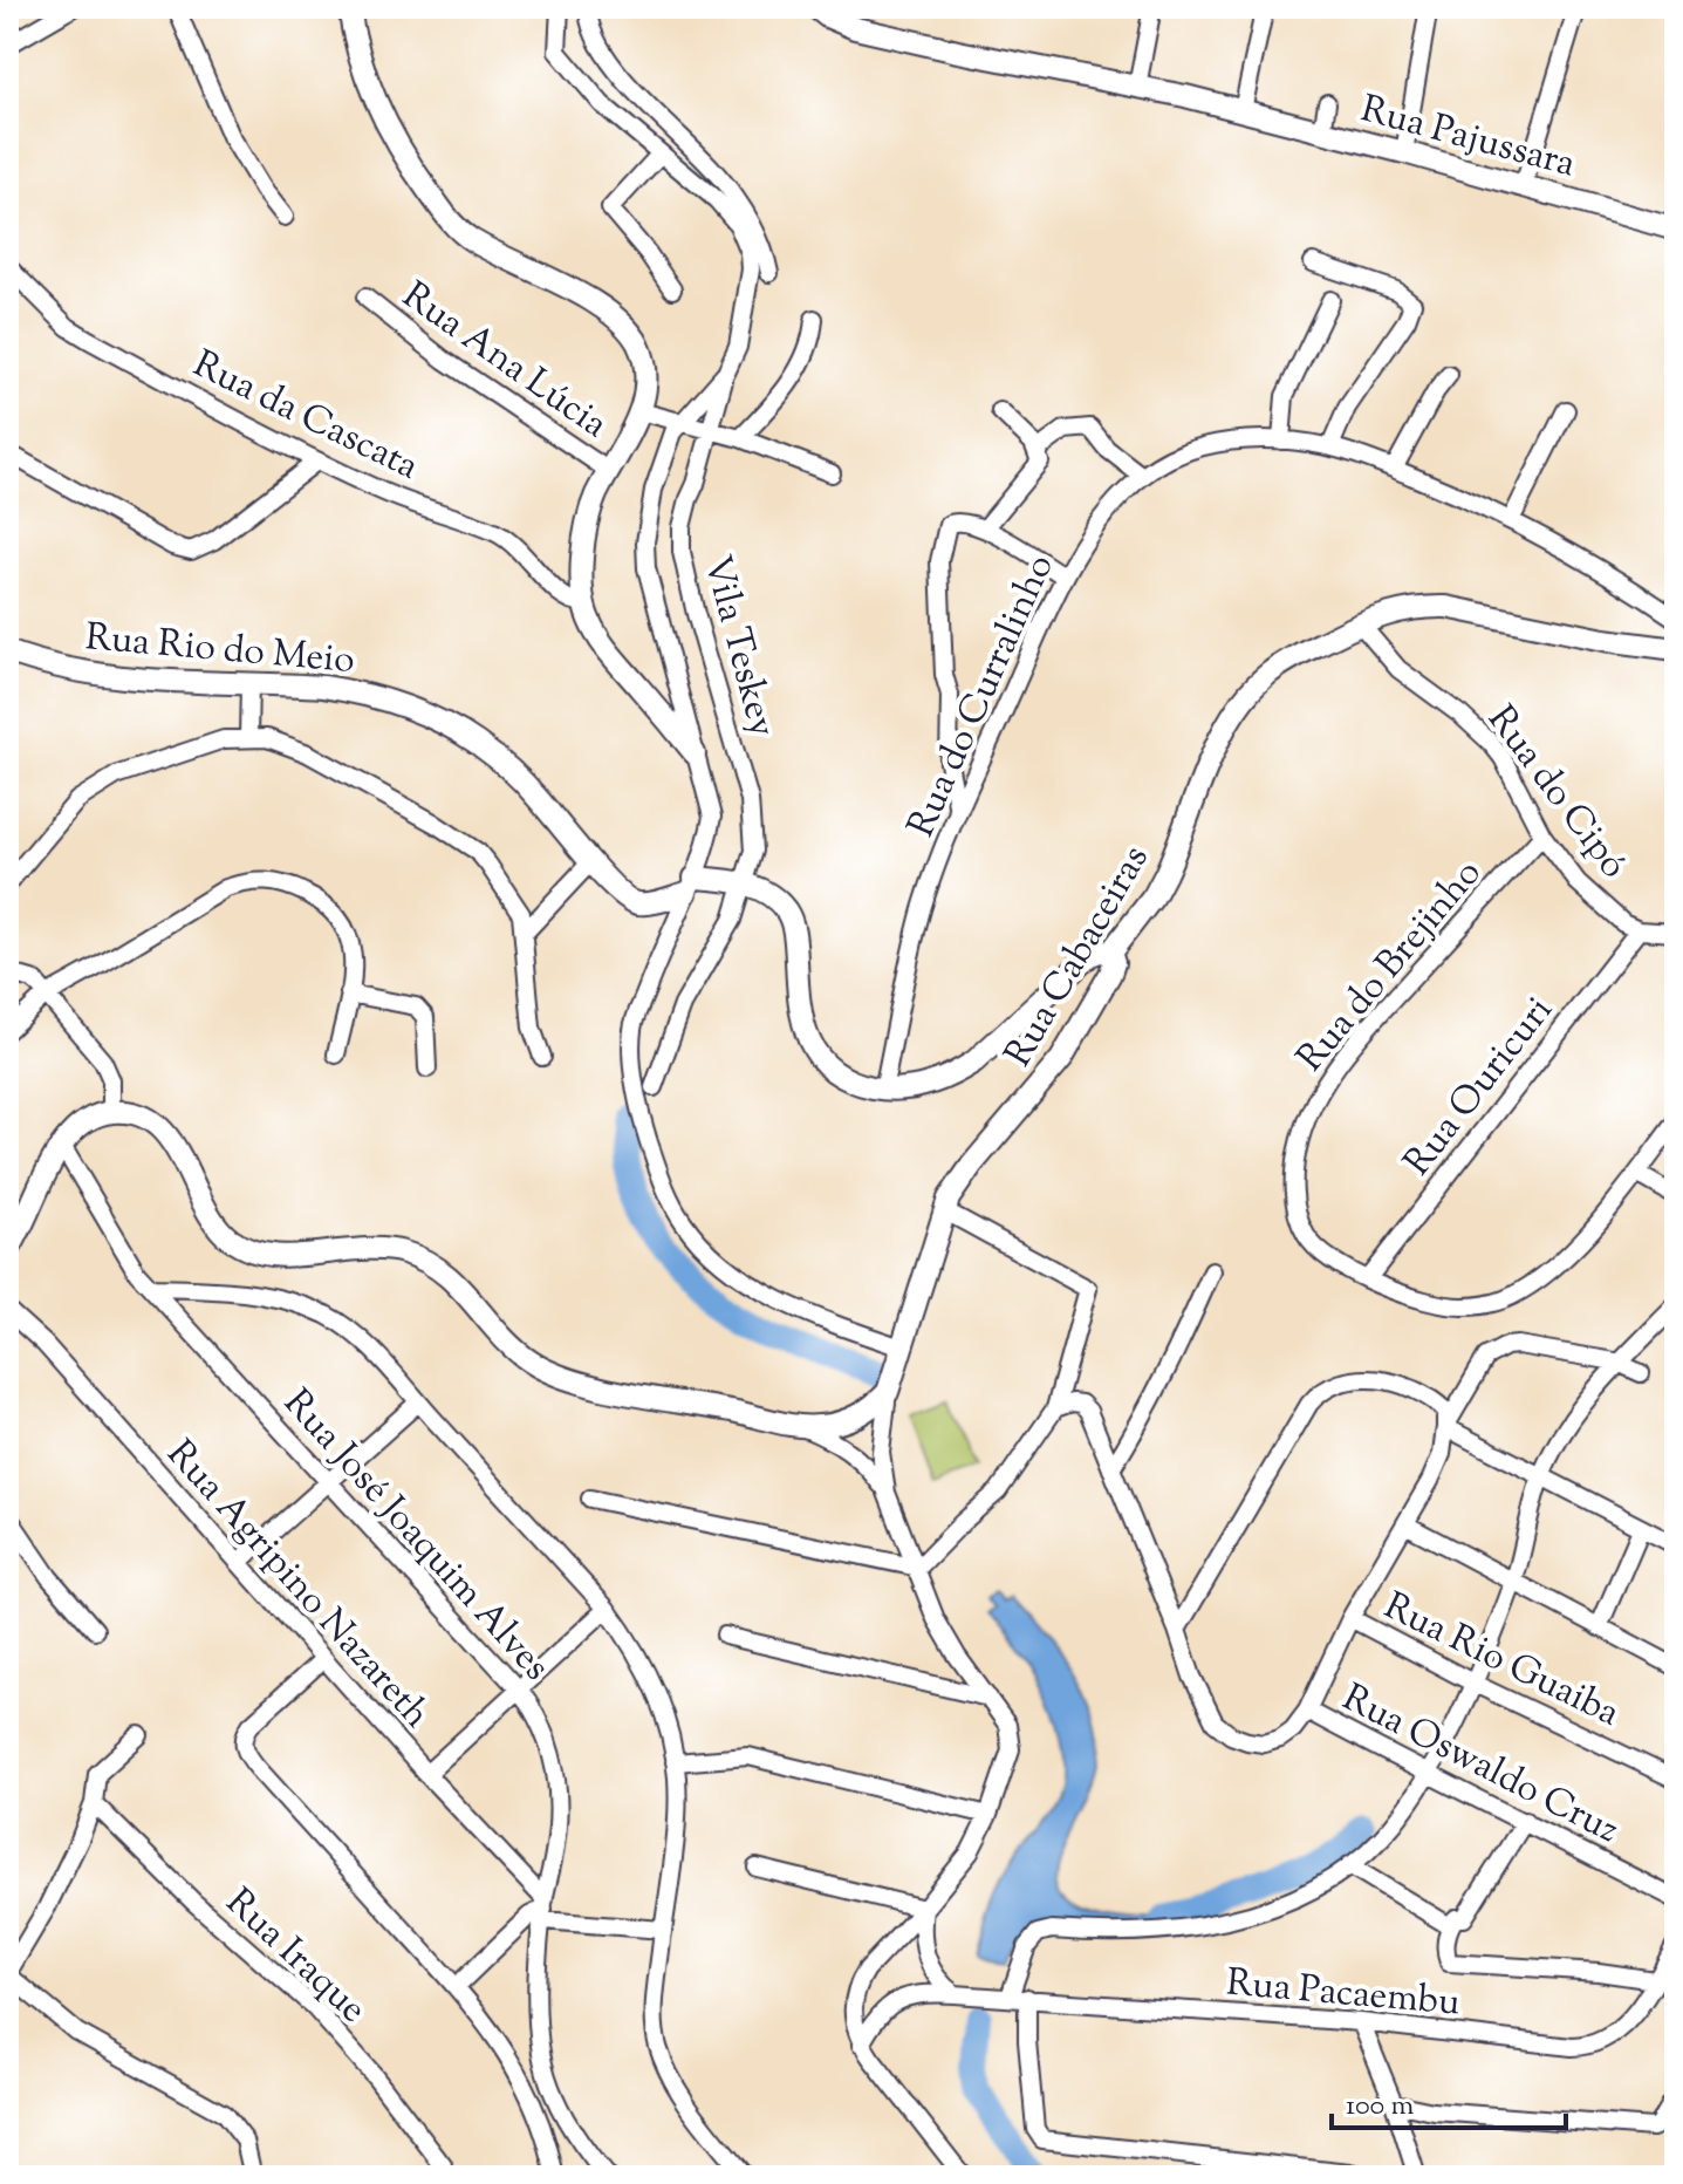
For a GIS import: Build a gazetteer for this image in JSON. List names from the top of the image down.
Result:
{
  "streets": {
    "main road": ["Rua Pajussara", "Rua Rio do Meio", "Rua Cabaceiras"],
    "street": [
      "Rua Ana Lúcia",
      "Rua da Cascata",
      "Vila Teskey",
      "Rua do Curralinho",
      "Rua do Cipó",
      "Rua do Brejinho",
      "Rua Ouricuri",
      "Rua José Joaquim Alves",
      "Rua Agripino Nazareth",
      "Rua Rio Guaiba",
      "Rua Oswaldo Cruz",
      "Rua Iraque",
      "Rua Pacaembu"
    ]
  },
  "crossings": [
    ["Rua do Cipó", "Rua Cabaceiras"],
    ["Rua do Cipó", "Rua do Brejinho"],
    ["Rua do Cipó", "Rua Ouricuri"],
    ["Rua do Brejinho", "Rua Ouricuri"],
    ["Rua José Joaquim Alves", "Rua Agripino Nazareth"]
  ],
  "scale_bar": "100 m"
}
